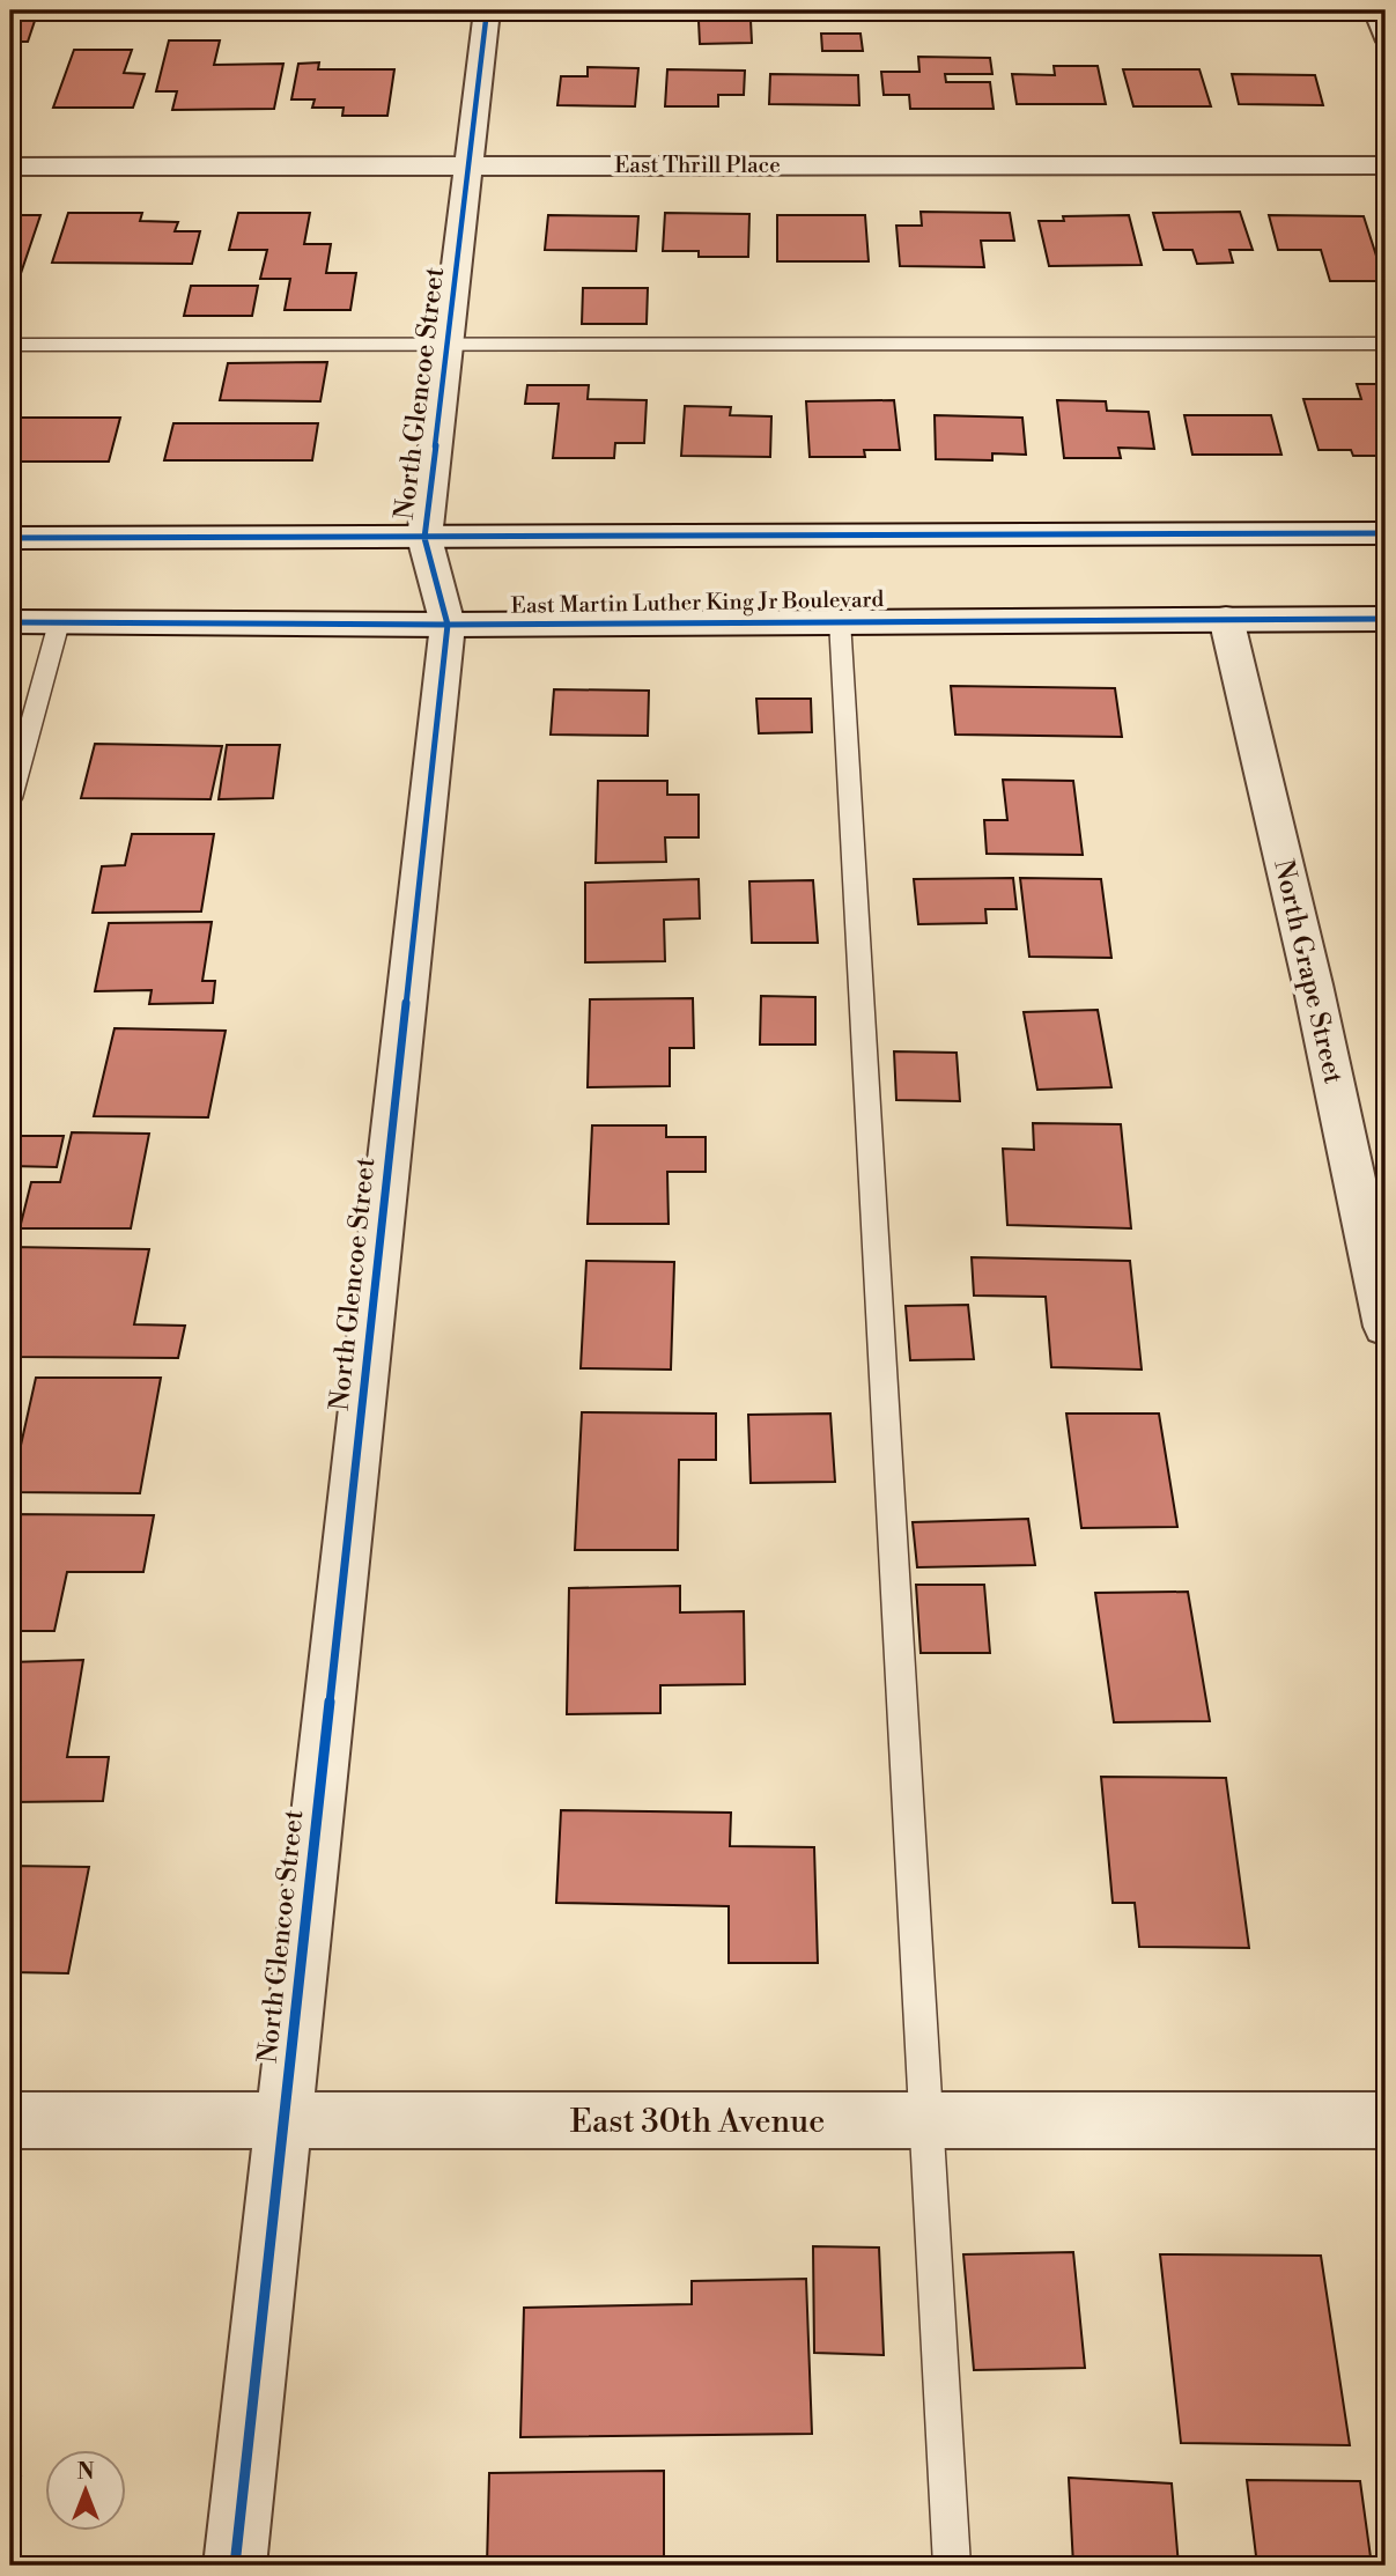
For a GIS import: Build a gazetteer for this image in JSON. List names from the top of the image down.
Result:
{
  "streets": {
    "street": [
      "East Thrill Place",
      "North Glencoe Street",
      "East Martin Luther King Jr Boulevard",
      "North Grape Street",
      "East 30th Avenue"
    ]
  },
  "crossings": [
    ["East Thrill Place", "North Glencoe Street"],
    ["North Glencoe Street", "East Martin Luther King Jr Boulevard"],
    ["North Glencoe Street", "East 30th Avenue"],
    ["East Martin Luther King Jr Boulevard", "North Grape Street"]
  ],
  "north": "top"
}
